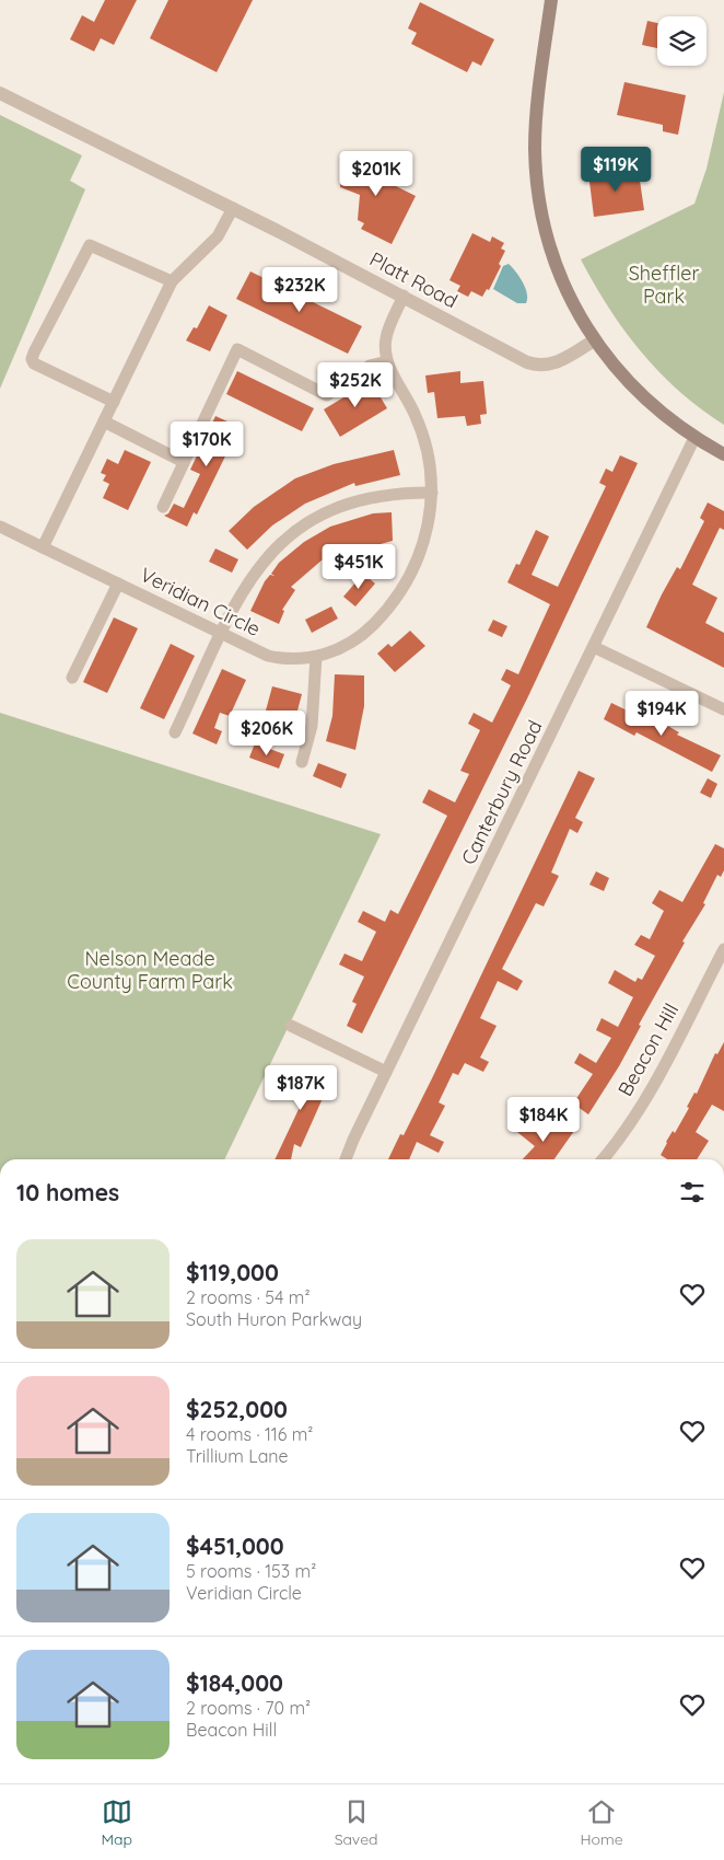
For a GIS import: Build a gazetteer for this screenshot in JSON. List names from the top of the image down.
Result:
{
  "streets": {
    "street": [
      "Platt Road",
      "Veridian Circle",
      "Canterbury Road",
      "Beacon Hill"
    ]
  },
  "crossings": [
    ["Platt Road", "Veridian Circle"]
  ],
  "parks": ["Sheffler Park", "Nelson Meade County Farm Park"],
  "page": {
    "price": [
      "$119K",
      "$201K",
      "$232K",
      "$252K",
      "$170K",
      "$451K",
      "$194K",
      "$206K",
      "$187K",
      "$184K"
    ],
    "heading": "10 homes",
    "list": [
      {
        "name": "$119,000",
        "note": "2 rooms · 54 m² · South Huron Parkway"
      },
      {
        "name": "$252,000",
        "note": "4 rooms · 116 m² · Trillium Lane"
      },
      {
        "name": "$451,000",
        "note": "5 rooms · 153 m² · Veridian Circle"
      },
      {
        "name": "$184,000",
        "note": "2 rooms · 70 m² · Beacon Hill"
      }
    ],
    "tabs": ["Map", "Saved", "Home"]
  }
}
